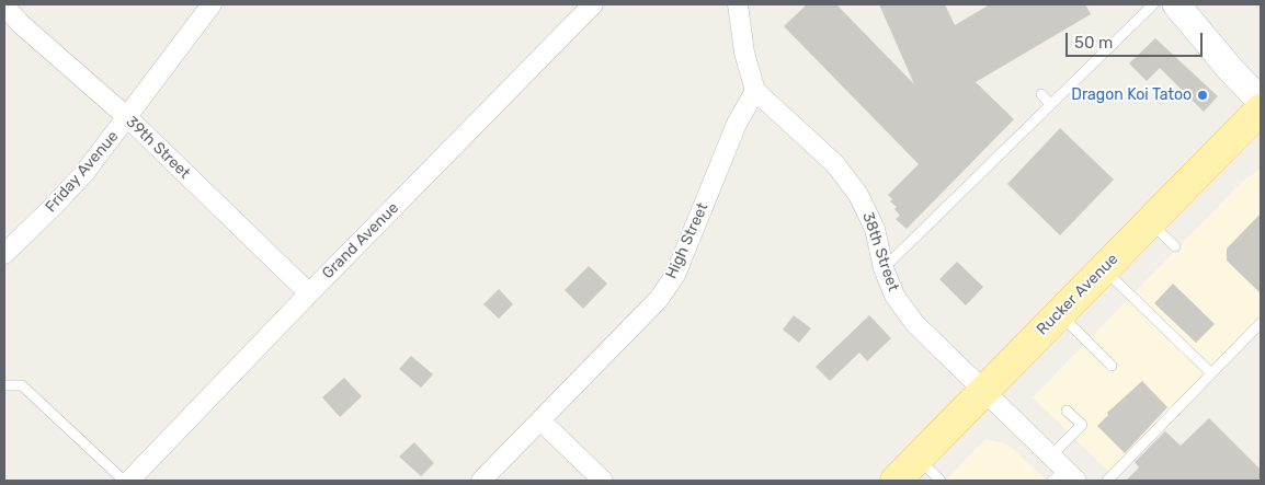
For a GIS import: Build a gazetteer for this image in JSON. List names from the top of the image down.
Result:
{
  "streets": {
    "main road": ["Rucker Avenue"],
    "street": [
      "39th Street",
      "Friday Avenue",
      "Grand Avenue",
      "High Street",
      "38th Street"
    ]
  },
  "crossings": [
    ["39th Street", "Friday Avenue"],
    ["39th Street", "Grand Avenue"],
    ["High Street", "38th Street"],
    ["38th Street", "Rucker Avenue"]
  ],
  "places": ["Dragon Koi Tatoo"],
  "scale_bar": "50 m"
}
